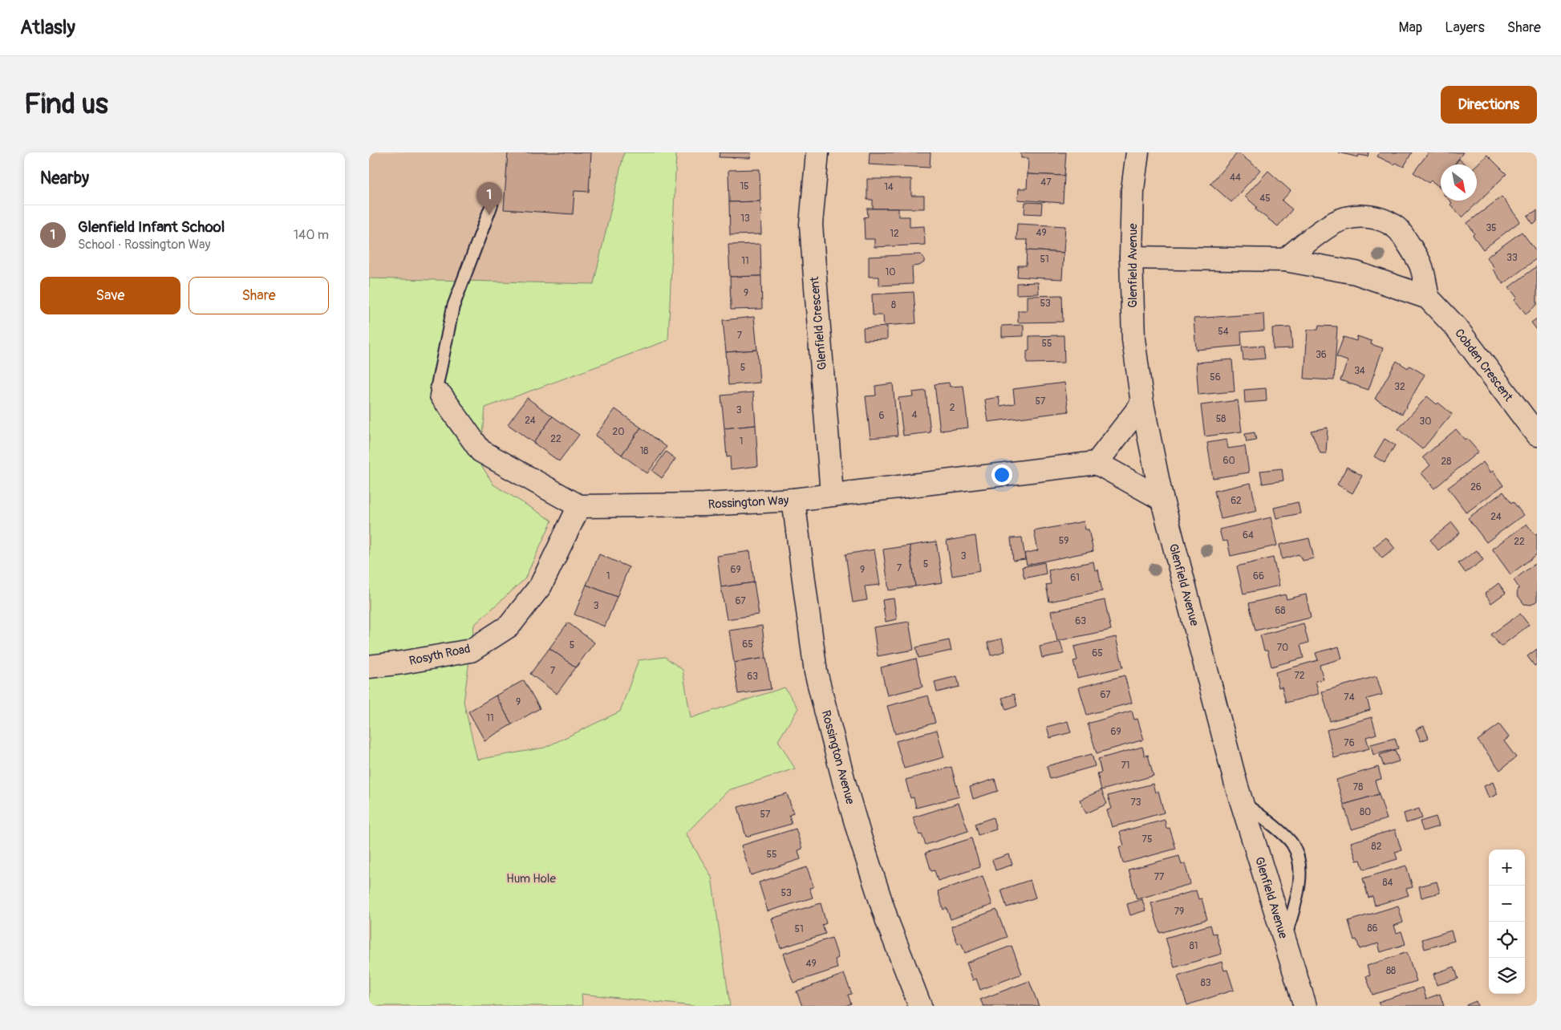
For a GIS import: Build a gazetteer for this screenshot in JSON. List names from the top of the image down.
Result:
{
  "streets": {
    "street": [
      "Glenfield Avenue",
      "Glenfield Crescent",
      "Cobden Crescent",
      "Rossington Way",
      "Rosyth Road",
      "Rossington Avenue"
    ]
  },
  "crossings": [
    ["Glenfield Avenue", "Cobden Crescent"],
    ["Glenfield Crescent", "Rossington Way"],
    ["Rossington Way", "Rosyth Road"],
    ["Rossington Way", "Rossington Avenue"]
  ],
  "parks": ["Hum Hole"],
  "house_numbers": [
    "44",
    "47",
    "15",
    "14",
    "45",
    "13",
    "35",
    "49",
    "12",
    "33",
    "51",
    "11",
    "10",
    "9",
    "53",
    "8",
    "54",
    "7",
    "55",
    "36",
    "5",
    "34",
    "56",
    "32",
    "57",
    "2",
    "3",
    "4",
    "6",
    "58",
    "24",
    "30",
    "20",
    "22",
    "1",
    "18",
    "60",
    "28",
    "26",
    "62",
    "24",
    "64",
    "59",
    "22",
    "3",
    "5",
    "7",
    "69",
    "9",
    "1",
    "66",
    "61",
    "67",
    "3",
    "68",
    "63",
    "65",
    "5",
    "70",
    "65",
    "7",
    "72",
    "63",
    "67",
    "74",
    "9",
    "11",
    "69",
    "76",
    "71",
    "78",
    "73",
    "80",
    "57",
    "75",
    "82",
    "55",
    "77",
    "84",
    "53",
    "79",
    "86",
    "51",
    "81",
    "49",
    "88",
    "83"
  ],
  "north": "bottom right",
  "page": {
    "header": "Atlasly",
    "nav": ["Map", "Layers", "Share"],
    "buttons": [
      "Directions",
      ["Save", "Share"]
    ],
    "title": "Find us",
    "heading": "Nearby",
    "pins": "1",
    "list": [
      {
        "mark": "1",
        "name": "Glenfield Infant School",
        "note": "School · Rossington Way",
        "value": "140 m"
      }
    ],
    "map_buttons": ["+", "−"]
  }
}
